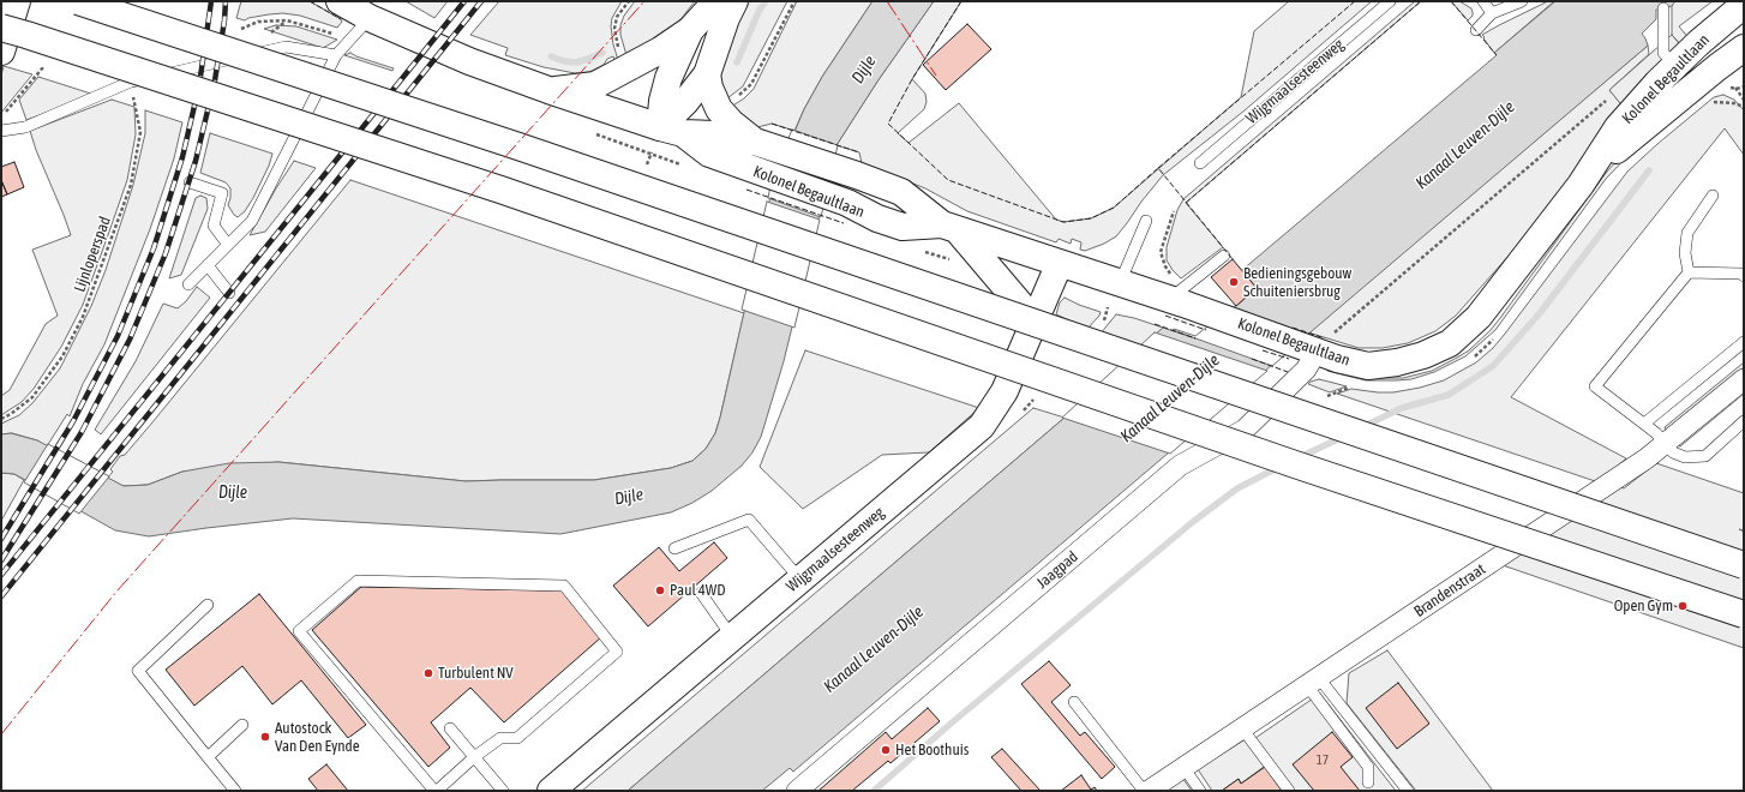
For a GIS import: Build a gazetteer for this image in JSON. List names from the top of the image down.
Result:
{
  "streets": {
    "main road": ["Kolonel Begaultlaan", "Wijgmaalsesteenweg"],
    "street": ["Jaagpad", "Brandenstraat"],
    "path": ["Lijnloperspad"]
  },
  "crossings": [
    ["Kolonel Begaultlaan", "Wijgmaalsesteenweg"],
    ["Kolonel Begaultlaan", "Jaagpad"]
  ],
  "water": ["Dijle", "Kanaal Leuven-Dijle"],
  "places": [
    "Bedieningsgebouw Schuiteniersbrug",
    "Paul 4WD",
    "Open Gym",
    "Turbulent NV",
    "Autostock Van Den Eynde",
    "Het Boothuis"
  ],
  "house_numbers": ["17"]
}
